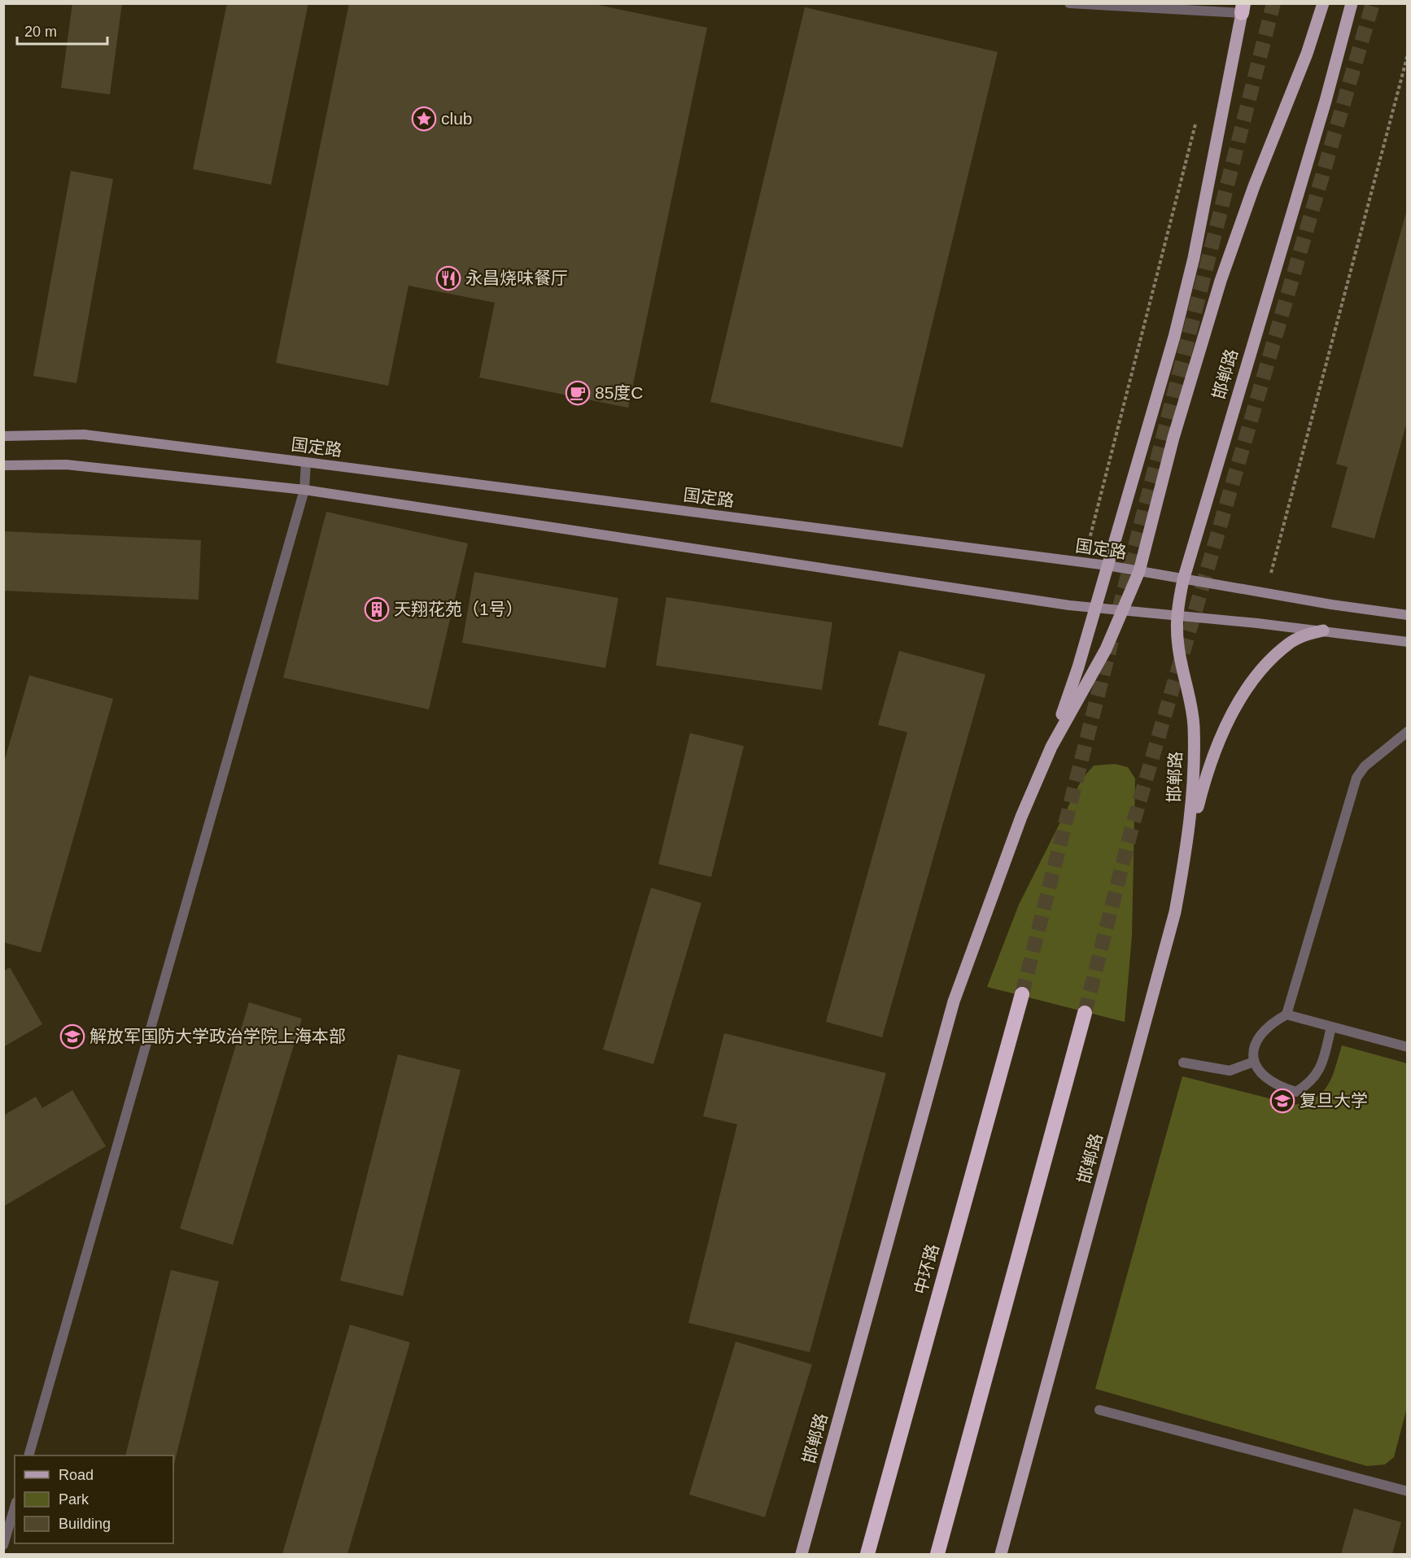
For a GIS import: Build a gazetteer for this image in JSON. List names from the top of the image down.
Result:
{
  "streets": {
    "highway": ["中环路"],
    "main road": ["邯郸路"],
    "street": ["国定路"]
  },
  "crossings": [
    ["邯郸路", "国定路"]
  ],
  "places": {
    "place": ["club"],
    "restaurant": ["永昌烧味餐厅"],
    "cafe": ["85度C"],
    "building": ["天翔花苑（1号）"],
    "school or university": ["解放军国防大学政治学院上海本部", "复旦大学"]
  },
  "legend": ["Road", "Park", "Building"],
  "scale_bar": "20 m"
}
